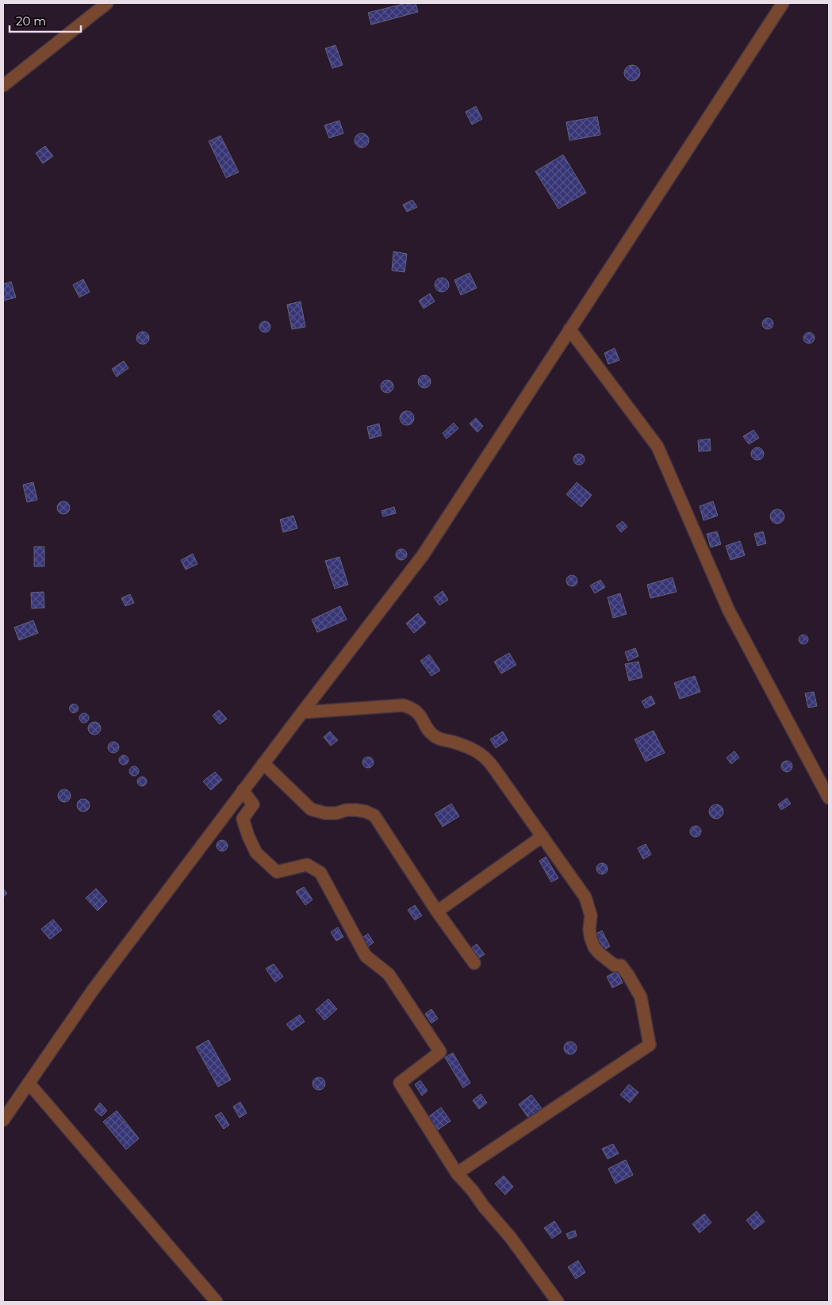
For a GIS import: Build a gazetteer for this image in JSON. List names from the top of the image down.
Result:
{
  "scale_bar": "20 m"
}
